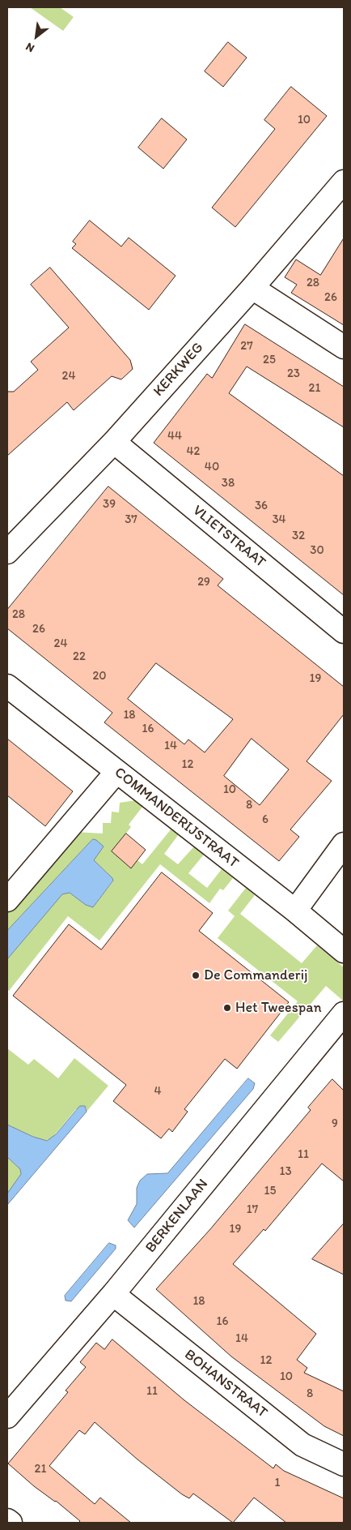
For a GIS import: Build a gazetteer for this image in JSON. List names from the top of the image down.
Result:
{
  "streets": {
    "street": [
      "KERKWEG",
      "VLIETSTRAAT",
      "COMMANDERIJSTRAAT",
      "BERKENLAAN",
      "BOHANSTRAAT"
    ]
  },
  "crossings": [
    ["KERKWEG", "VLIETSTRAAT"],
    ["BERKENLAAN", "BOHANSTRAAT"]
  ],
  "places": ["De Commanderij", "Het Tweespan"],
  "house_numbers": [
    "10",
    "28",
    "26",
    "27",
    "25",
    "23",
    "24",
    "21",
    "44",
    "42",
    "40",
    "38",
    "39",
    "36",
    "37",
    "34",
    "32",
    "30",
    "29",
    "28",
    "26",
    "24",
    "22",
    "20",
    "19",
    "18",
    "16",
    "14",
    "12",
    "10",
    "8",
    "6",
    "4",
    "9",
    "11",
    "13",
    "15",
    "17",
    "19",
    "18",
    "16",
    "14",
    "12",
    "10",
    "11",
    "8",
    "21",
    "1"
  ],
  "north": "bottom left"
}
